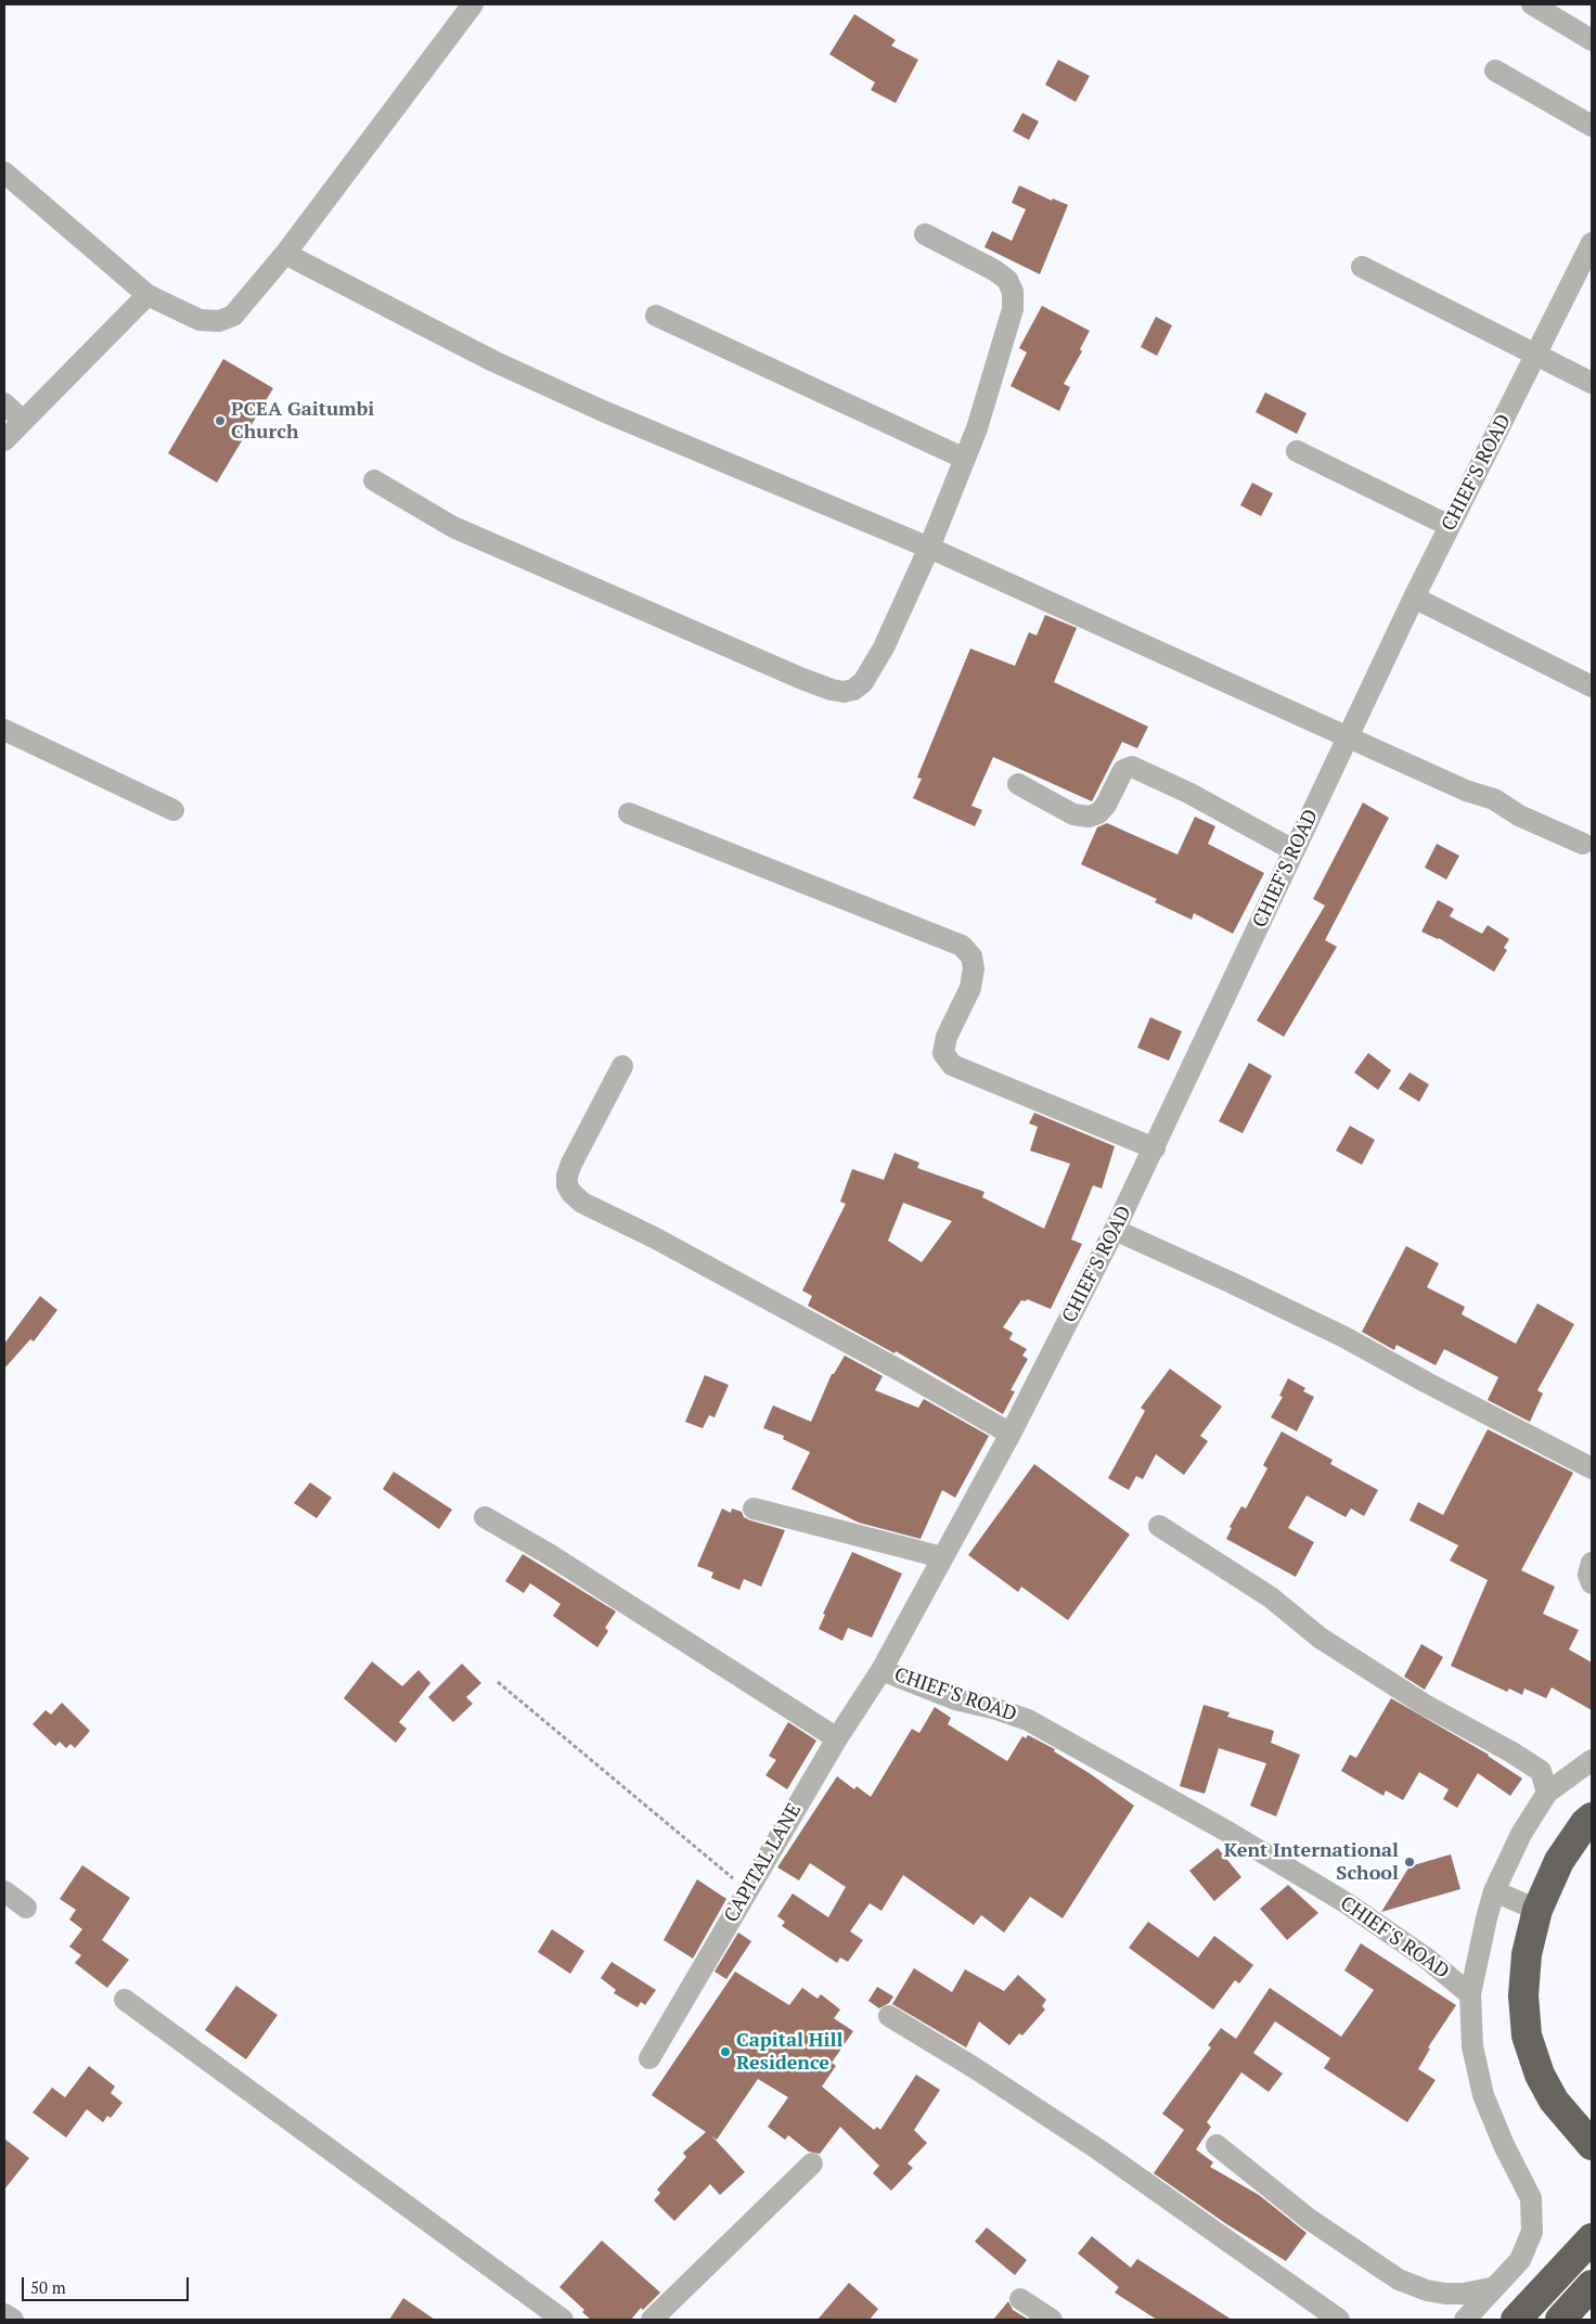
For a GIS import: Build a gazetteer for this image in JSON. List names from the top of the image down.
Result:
{
  "streets": {
    "street": ["CHIEF'S ROAD", "CAPITAL LANE"]
  },
  "crossings": [
    ["CHIEF'S ROAD", "CAPITAL LANE"]
  ],
  "places": ["PCEA Gaitumbi Church", "Kent International School", "Capital Hill Residence"],
  "scale_bar": "50 m"
}
